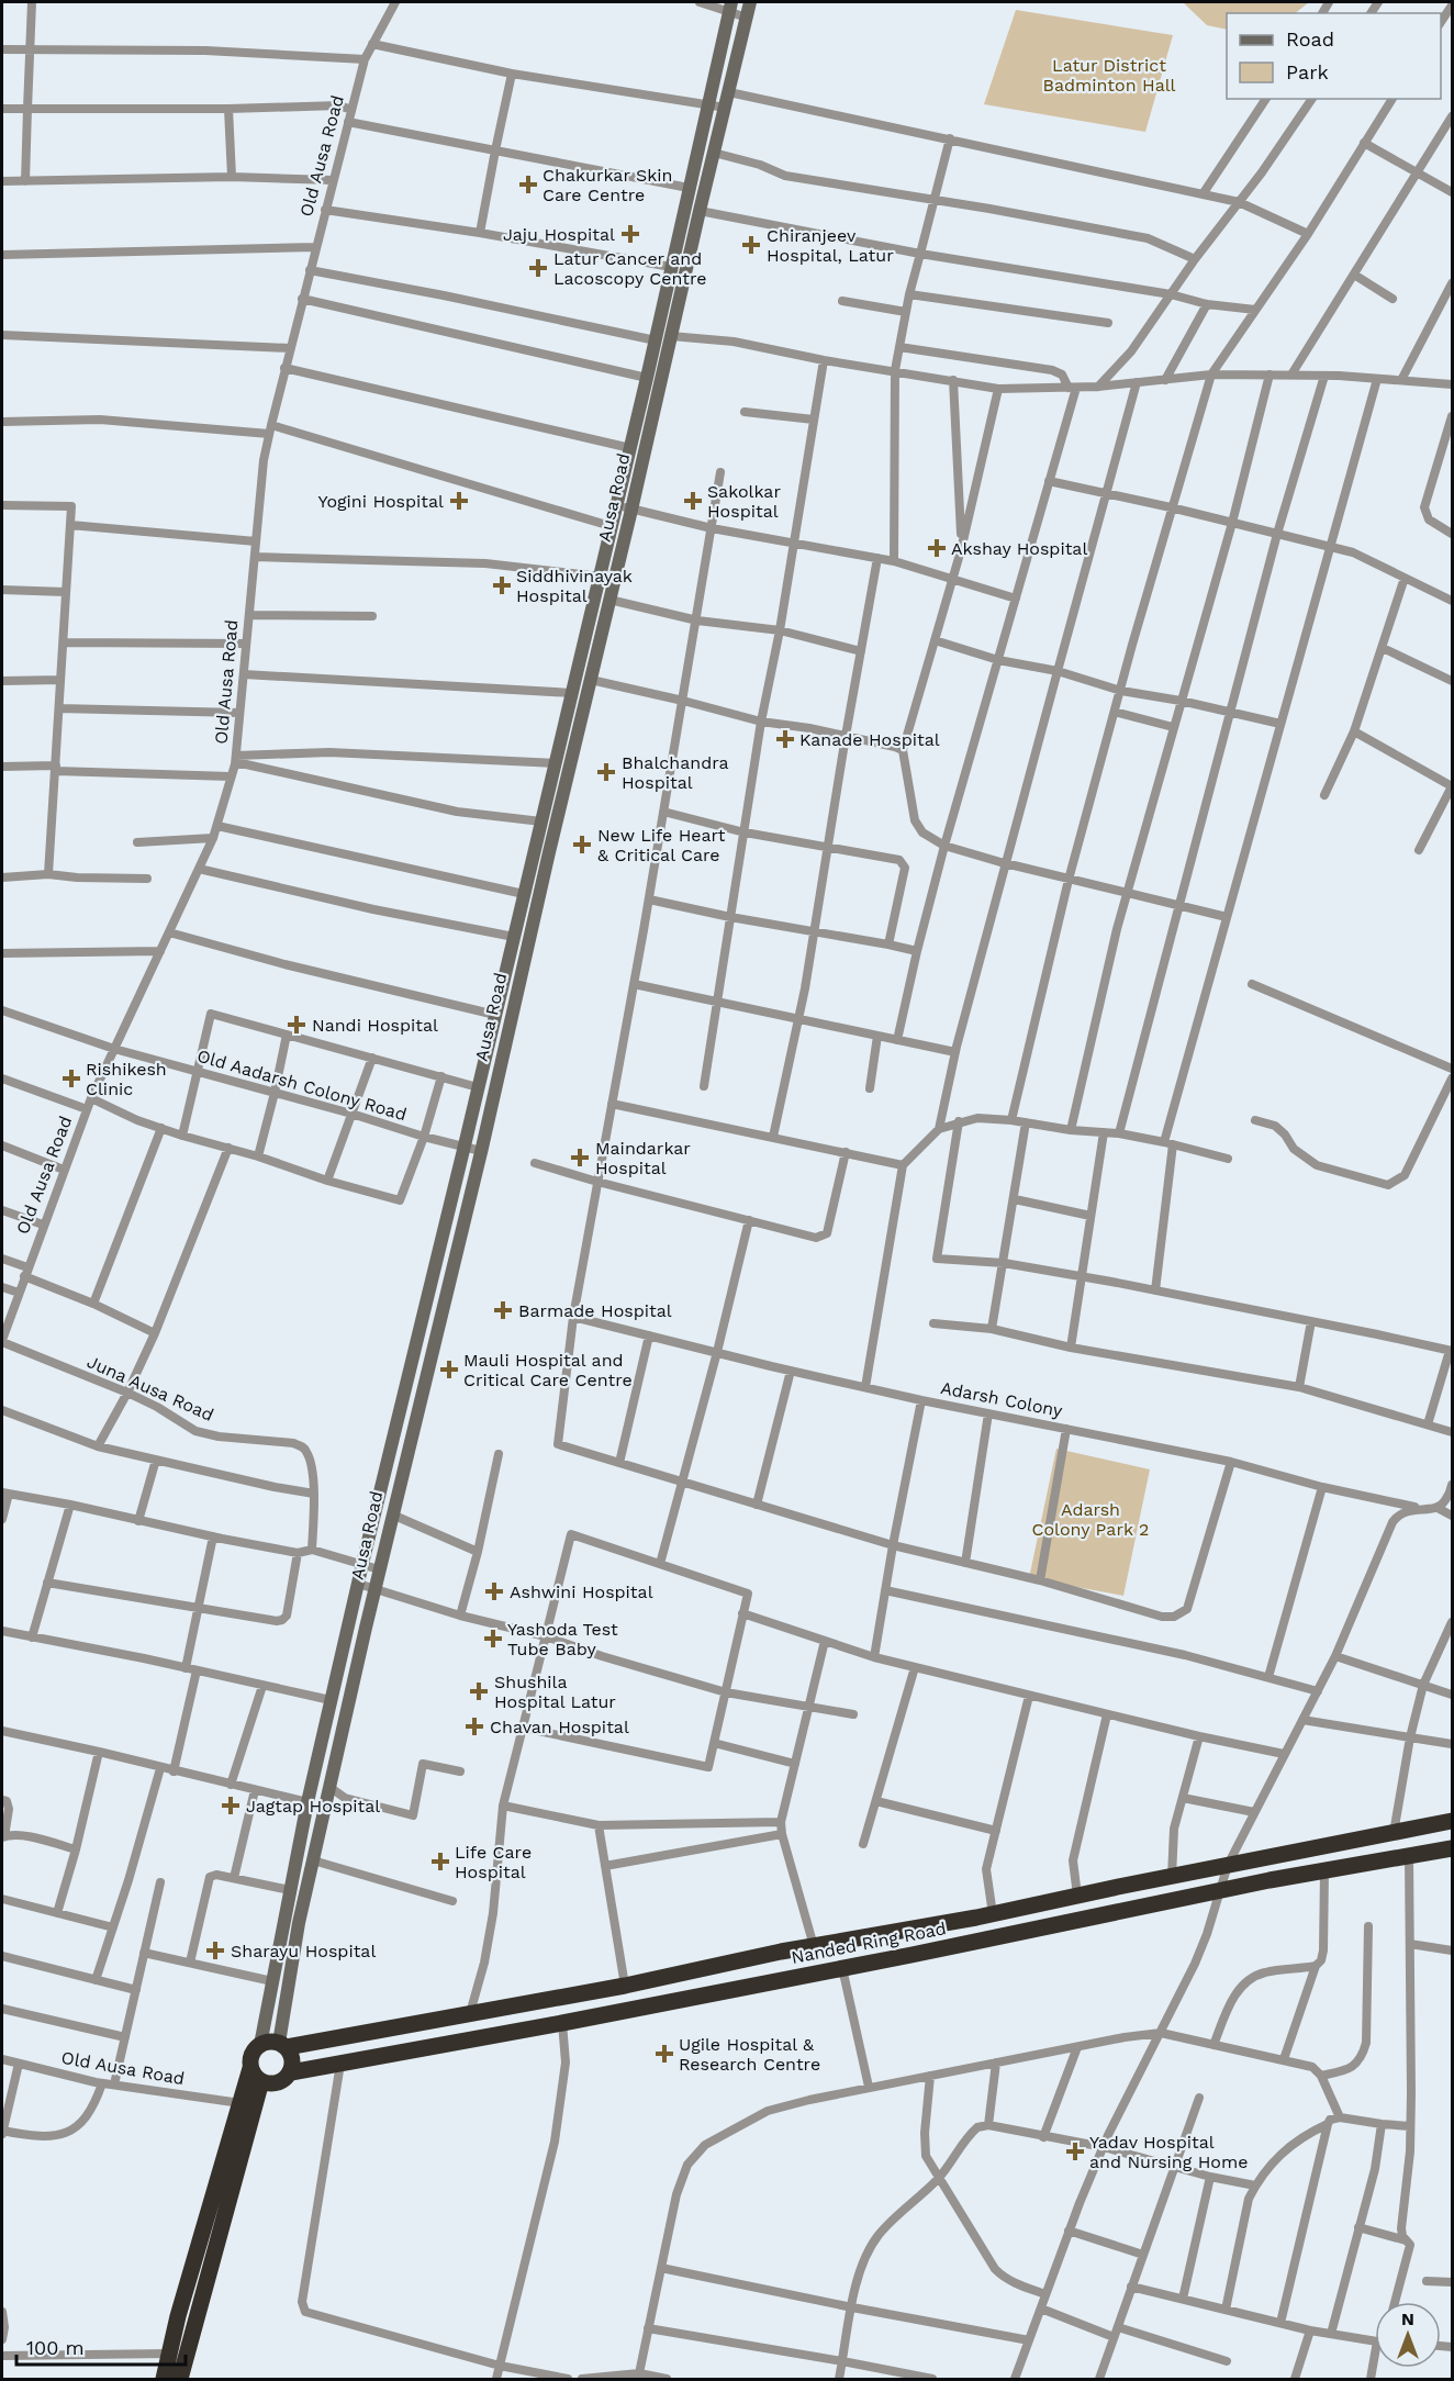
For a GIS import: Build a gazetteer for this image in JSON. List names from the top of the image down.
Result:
{
  "streets": {
    "highway": ["Ausa Road", "Nanded Ring Road"],
    "street": [
      "Old Ausa Road",
      "Old Aadarsh Colony Road",
      "Juna Ausa Road",
      "Adarsh Colony"
    ]
  },
  "crossings": [
    ["Old Ausa Road", "Old Aadarsh Colony Road"],
    ["Old Ausa Road", "Juna Ausa Road"],
    ["Ausa Road", "Old Aadarsh Colony Road"],
    ["Ausa Road", "Nanded Ring Road"]
  ],
  "parks": ["Latur District Badminton Hall", "Adarsh Colony Park 2"],
  "places": {
    "health": [
      "Chakurkar Skin Care Centre",
      "Jaju Hospital",
      "Chiranjeev Hospital, Latur",
      "Latur Cancer and Lacoscopy Centre",
      "Yogini Hospital",
      "Sakolkar Hospital",
      "Akshay Hospital",
      "Siddhivinayak Hospital",
      "Kanade Hospital",
      "Bhalchandra Hospital",
      "New Life Heart & Critical Care",
      "Nandi Hospital",
      "Rishikesh Clinic",
      "Maindarkar Hospital",
      "Barmade Hospital",
      "Mauli Hospital and Critical Care Centre",
      "Ashwini Hospital",
      "Yashoda Test Tube Baby",
      "Shushila Hospital Latur",
      "Chavan Hospital",
      "Jagtap Hospital",
      "Life Care Hospital",
      "Sharayu Hospital",
      "Ugile Hospital & Research Centre",
      "Yadav Hospital and Nursing Home"
    ]
  },
  "legend": ["Road", "Park"],
  "scale_bar": "100 m",
  "north": "top"
}
